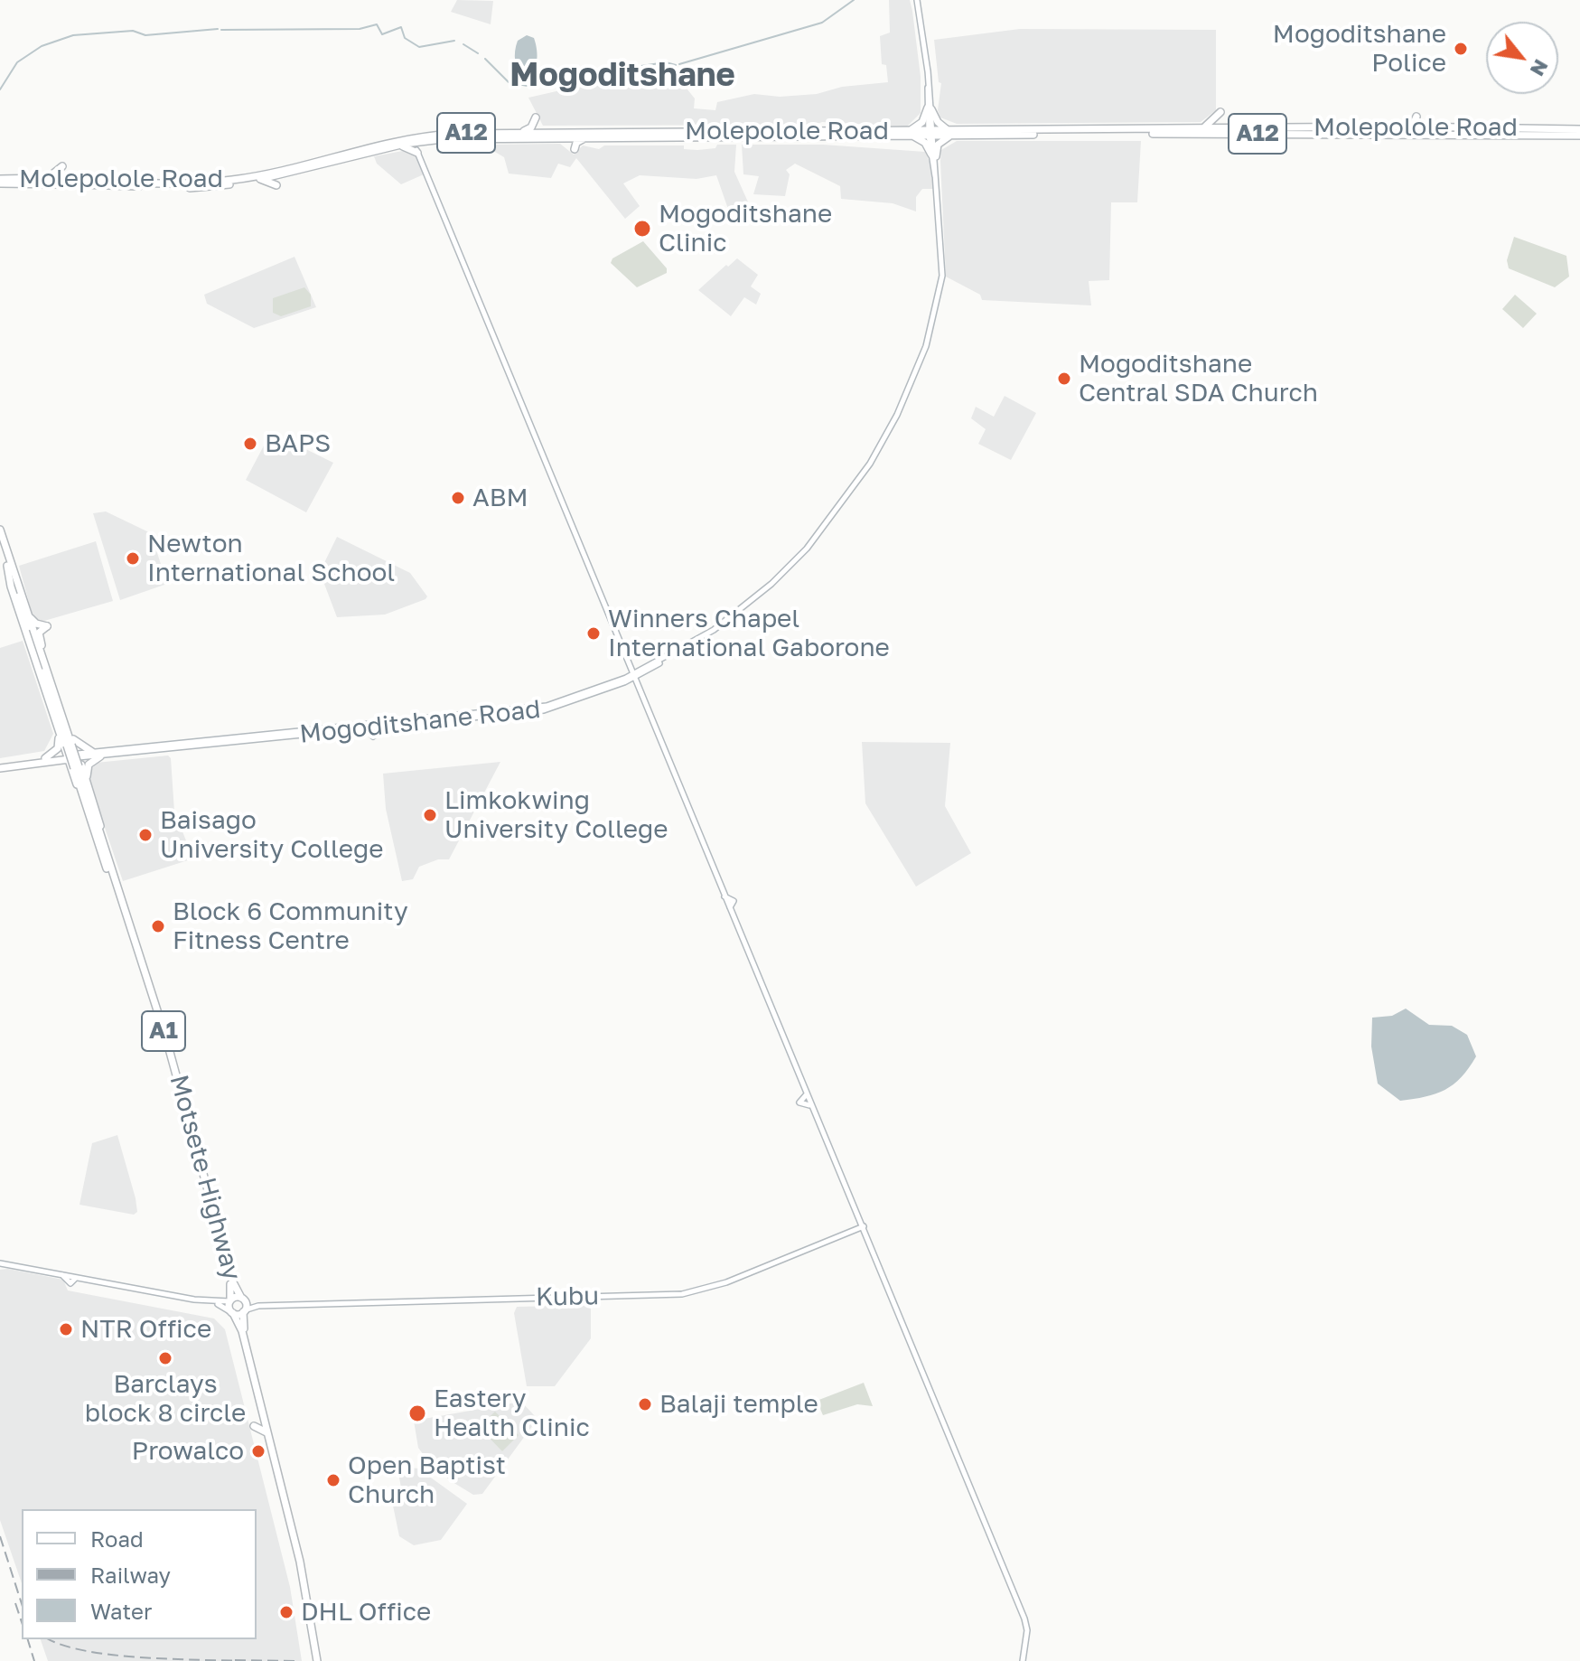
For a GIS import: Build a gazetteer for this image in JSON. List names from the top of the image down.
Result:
{
  "streets": {
    "main road": [
      "Molepolole Road",
      "A12",
      "Mogoditshane Road",
      "A1",
      "Motsete Highway",
      "Kubu"
    ]
  },
  "crossings": [
    ["A1", "Motsete Highway"],
    ["A1", "Kubu"],
    ["Motsete Highway", "Kubu"]
  ],
  "districts": ["Mogoditshane"],
  "places": [
    "Mogoditshane Police",
    "Mogoditshane Clinic",
    "Mogoditshane Central SDA Church",
    "BAPS",
    "ABM",
    "Newton International School",
    "Winners Chapel International Gaborone",
    "Limkokwing University College",
    "Baisago University College",
    "Block 6 Community Fitness Centre",
    "NTR Office",
    "Barclays block 8 circle",
    "Balaji temple",
    "Eastery Health Clinic",
    "Prowalco",
    "Open Baptist Church",
    "DHL Office"
  ],
  "legend": ["Road", "Railway", "Water"],
  "north": "bottom right"
}
